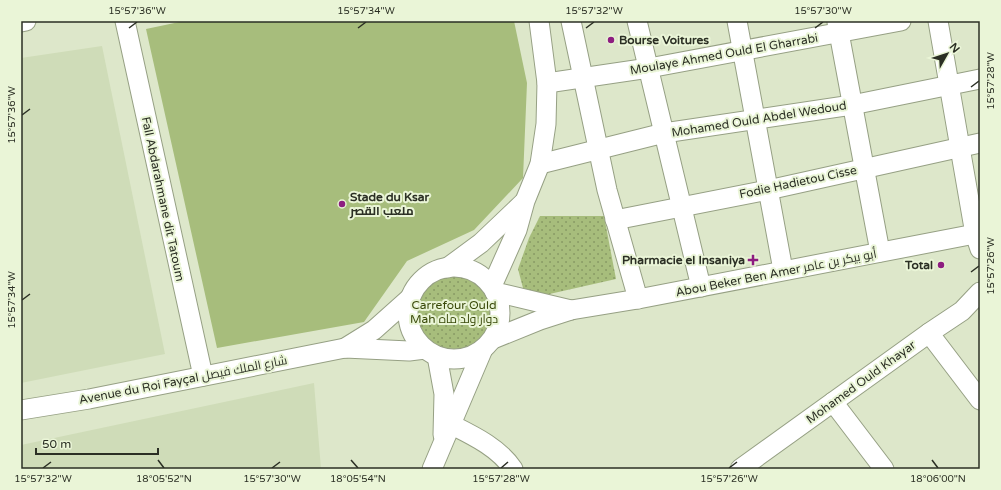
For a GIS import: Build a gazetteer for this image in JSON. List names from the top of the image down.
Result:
{
  "streets": {
    "street": [
      "Moulaye Ahmed Ould El Gharrabi",
      "Mohamed Ould Abdel Wedoud",
      "Fodie Hadietou Cisse",
      "Fall Abdarahmane dit Tatoum",
      "Abou Beker Ben Amer أبو بيكر بن عامر",
      "Avenue du Roi Fayçal شارع الملك فيصل",
      "Mohamed Ould Khayar"
    ]
  },
  "crossings": [
    ["Fall Abdarahmane dit Tatoum", "Avenue du Roi Fayçal شارع الملك فيصل"]
  ],
  "parks": ["Carrefour Ould Mah دوار ولد ماه"],
  "places": {
    "other": ["Bourse Voitures", "Stade du Ksar ملعب القصر", "Total"],
    "health": ["Pharmacie el Insaniya"]
  },
  "scale_bar": "50 m",
  "north": "top right",
  "coordinates": [
    "15°57'36\"W",
    "15°57'34\"W",
    "15°57'32\"W",
    "15°57'30\"W",
    "15°57'28\"W",
    "15°57'26\"W",
    "18°05'52\"N",
    "18°05'54\"N",
    "18°06'00\"N"
  ]
}
